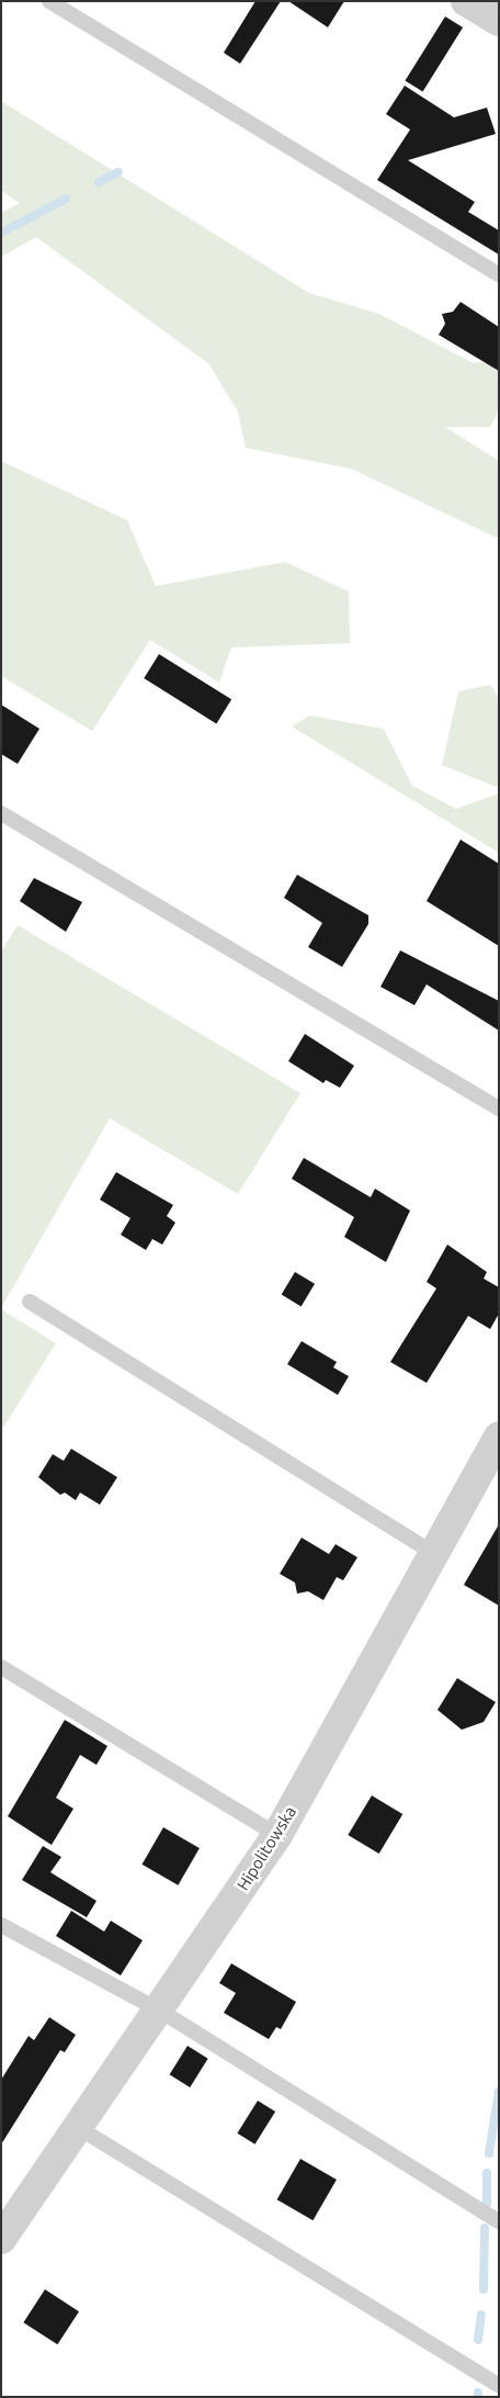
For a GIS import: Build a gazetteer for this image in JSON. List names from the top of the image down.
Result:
{
  "streets": {
    "street": ["Hipolitowska"]
  }
}
